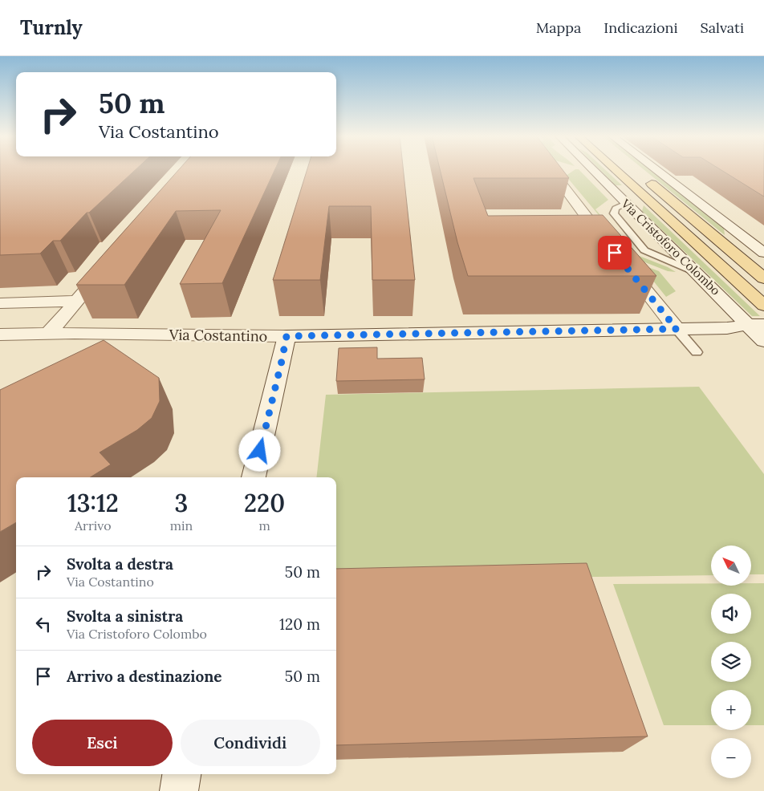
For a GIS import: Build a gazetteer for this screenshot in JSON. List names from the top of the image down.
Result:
{
  "streets": {
    "main road": ["Via Cristoforo Colombo"],
    "street": ["Via Costantino"]
  },
  "crossings": [
    ["Via Cristoforo Colombo", "Via Costantino"]
  ],
  "north": "top left",
  "page": {
    "header": "Turnly",
    "nav": ["Mappa", "Indicazioni", "Salvati"],
    "turn": ["50 m", "Via Costantino"],
    "eta": [
      "13:12",
      "Arrivo",
      "3",
      "min",
      "220",
      "m"
    ],
    "map_buttons": ["+", "−"],
    "list": [
      {
        "name": "Svolta a destra",
        "note": "Via Costantino",
        "value": "50 m"
      },
      {
        "name": "Svolta a sinistra",
        "note": "Via Cristoforo Colombo",
        "value": "120 m"
      },
      {
        "name": "Arrivo a destinazione",
        "value": "50 m"
      }
    ],
    "buttons": ["Esci", "Condividi"]
  }
}
